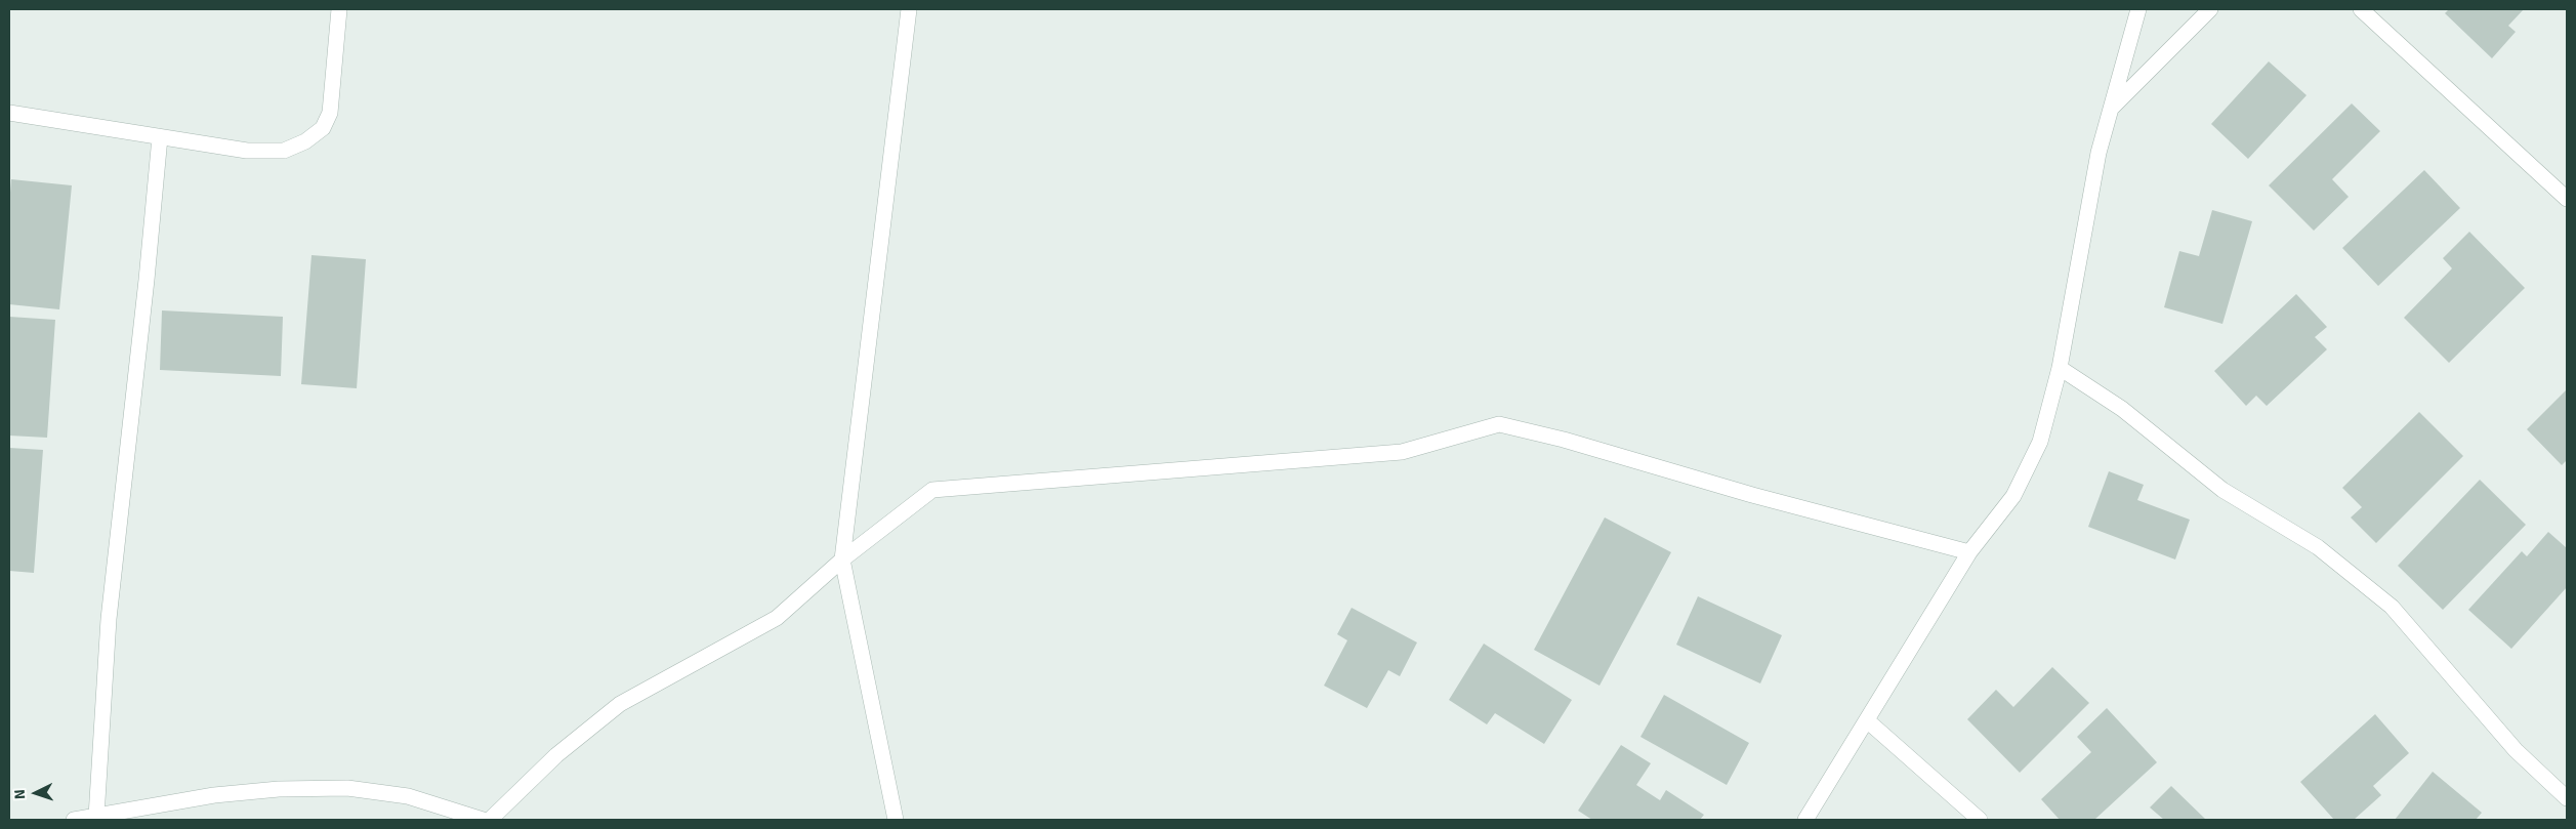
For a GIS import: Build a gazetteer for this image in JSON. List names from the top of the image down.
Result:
{
  "north": "left"
}
